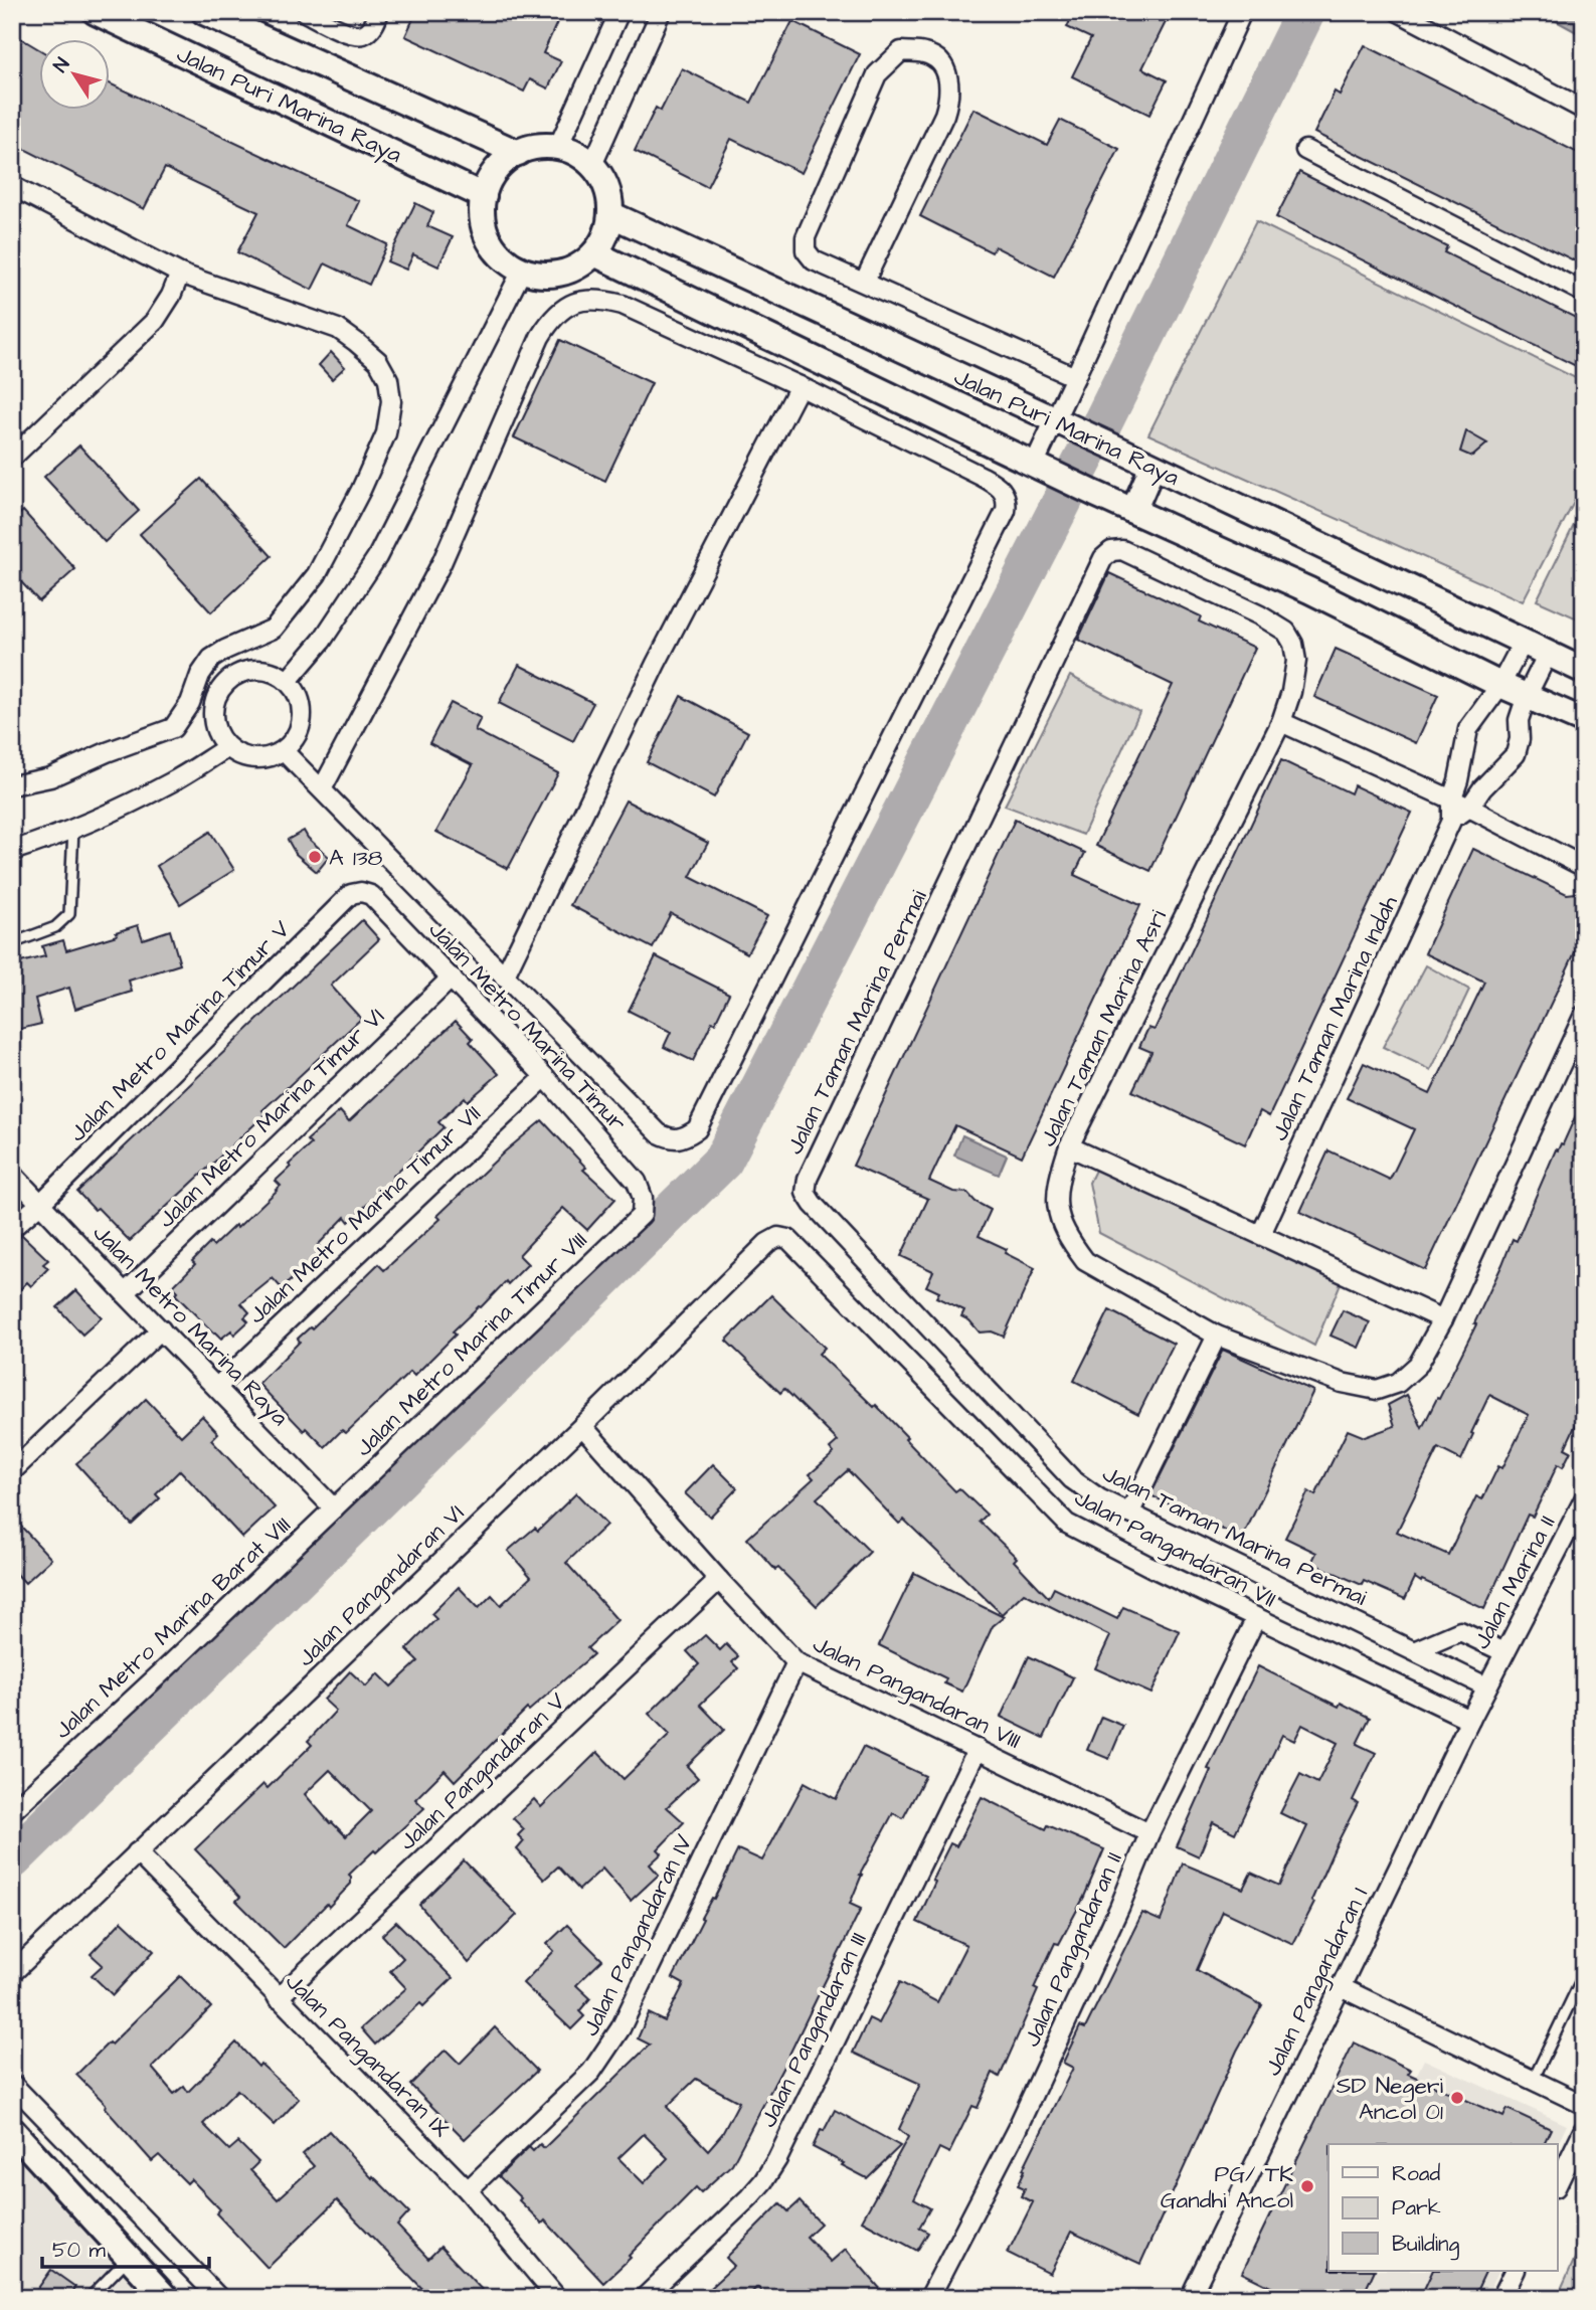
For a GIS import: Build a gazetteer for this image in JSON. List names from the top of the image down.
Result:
{
  "streets": {
    "street": [
      "Jalan Puri Marina Raya",
      "Jalan Taman Marina Indah",
      "Jalan Taman Marina Permai",
      "Jalan Metro Marina Timur",
      "Jalan Taman Marina Asri",
      "Jalan Metro Marina Timur V",
      "Jalan Metro Marina Timur VI",
      "Jalan Metro Marina Timur VII",
      "Jalan Metro Marina Raya",
      "Jalan Metro Marina Timur VIII",
      "Jalan Pangandaran VII",
      "Jalan Marina II",
      "Jalan Pangandaran VI",
      "Jalan Metro Marina Barat VIII",
      "Jalan Pangandaran VIII",
      "Jalan Pangandaran V",
      "Jalan Pangandaran IV",
      "Jalan Pangandaran II",
      "Jalan Pangandaran I",
      "Jalan Pangandaran III",
      "Jalan Pangandaran IX"
    ]
  },
  "crossings": [
    ["Jalan Puri Marina Raya", "Jalan Taman Marina Indah"],
    ["Jalan Taman Marina Permai", "Jalan Taman Marina Asri"],
    ["Jalan Taman Marina Permai", "Jalan Marina II"],
    ["Jalan Taman Marina Permai", "Jalan Pangandaran I"],
    ["Jalan Metro Marina Timur", "Jalan Metro Marina Timur V"],
    ["Jalan Metro Marina Timur", "Jalan Metro Marina Timur VI"],
    ["Jalan Metro Marina Timur", "Jalan Metro Marina Timur VII"],
    ["Jalan Metro Marina Timur", "Jalan Metro Marina Timur VIII"],
    ["Jalan Metro Marina Timur V", "Jalan Metro Marina Raya"],
    ["Jalan Metro Marina Timur VI", "Jalan Metro Marina Raya"],
    ["Jalan Metro Marina Timur VII", "Jalan Metro Marina Raya"],
    ["Jalan Metro Marina Raya", "Jalan Metro Marina Timur VIII"],
    ["Jalan Metro Marina Raya", "Jalan Metro Marina Barat VIII"],
    ["Jalan Metro Marina Timur VIII", "Jalan Metro Marina Barat VIII"],
    ["Jalan Pangandaran VII", "Jalan Pangandaran VI"],
    ["Jalan Pangandaran VII", "Jalan Pangandaran II"],
    ["Jalan Pangandaran VII", "Jalan Pangandaran I"],
    ["Jalan Marina II", "Jalan Pangandaran I"],
    ["Jalan Pangandaran VI", "Jalan Pangandaran VIII"],
    ["Jalan Pangandaran VI", "Jalan Pangandaran IX"],
    ["Jalan Pangandaran VIII", "Jalan Pangandaran V"],
    ["Jalan Pangandaran VIII", "Jalan Pangandaran IV"],
    ["Jalan Pangandaran VIII", "Jalan Pangandaran II"],
    ["Jalan Pangandaran VIII", "Jalan Pangandaran III"],
    ["Jalan Pangandaran V", "Jalan Pangandaran IX"],
    ["Jalan Pangandaran IV", "Jalan Pangandaran IX"]
  ],
  "places": ["A 138", "SD Negeri Ancol 01", "PG/ TK Gandhi Ancol"],
  "legend": ["Road", "Park", "Building"],
  "scale_bar": "50 m",
  "north": "top left"
}
